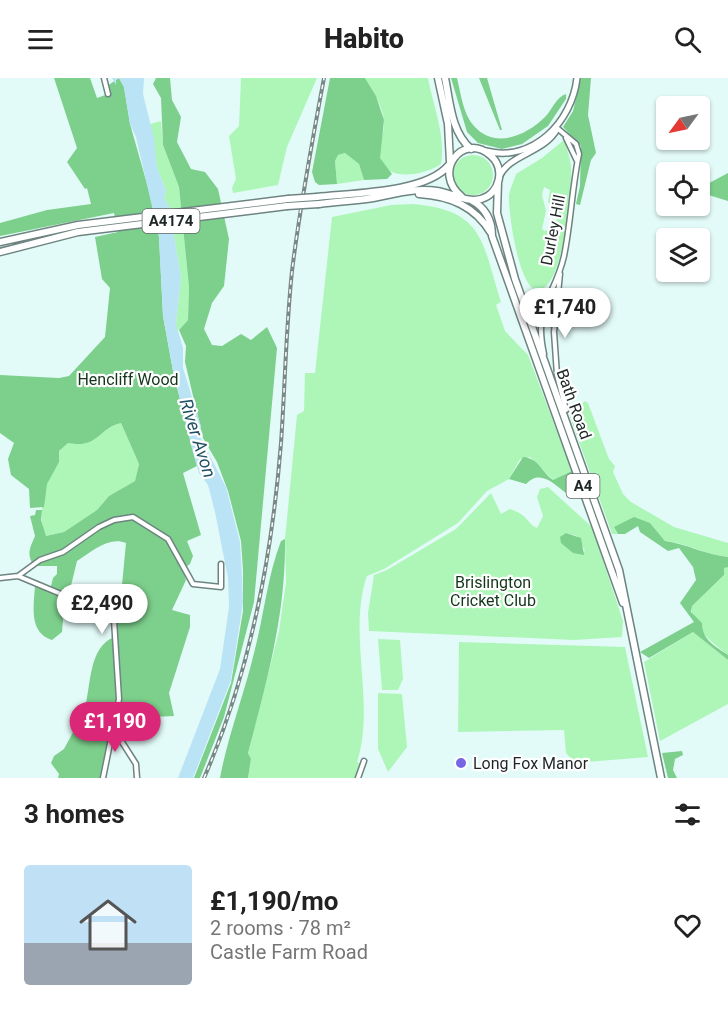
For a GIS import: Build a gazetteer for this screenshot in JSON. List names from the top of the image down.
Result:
{
  "streets": {
    "highway": ["A4174", "Bath Road", "A4"],
    "street": ["Durley Hill"]
  },
  "crossings": [
    ["A4174", "Bath Road"],
    ["Durley Hill", "Bath Road"]
  ],
  "water": ["River Avon"],
  "parks": ["Hencliff Wood", "Brislington Cricket Club"],
  "places": ["Long Fox Manor"],
  "north": "bottom left",
  "page": {
    "header": "Habito",
    "price": ["£1,740", "£2,490", "£1,190"],
    "heading": "3 homes",
    "list": [
      {
        "name": "£1,190/mo",
        "note": "2 rooms · 78 m² · Castle Farm Road"
      }
    ]
  }
}
